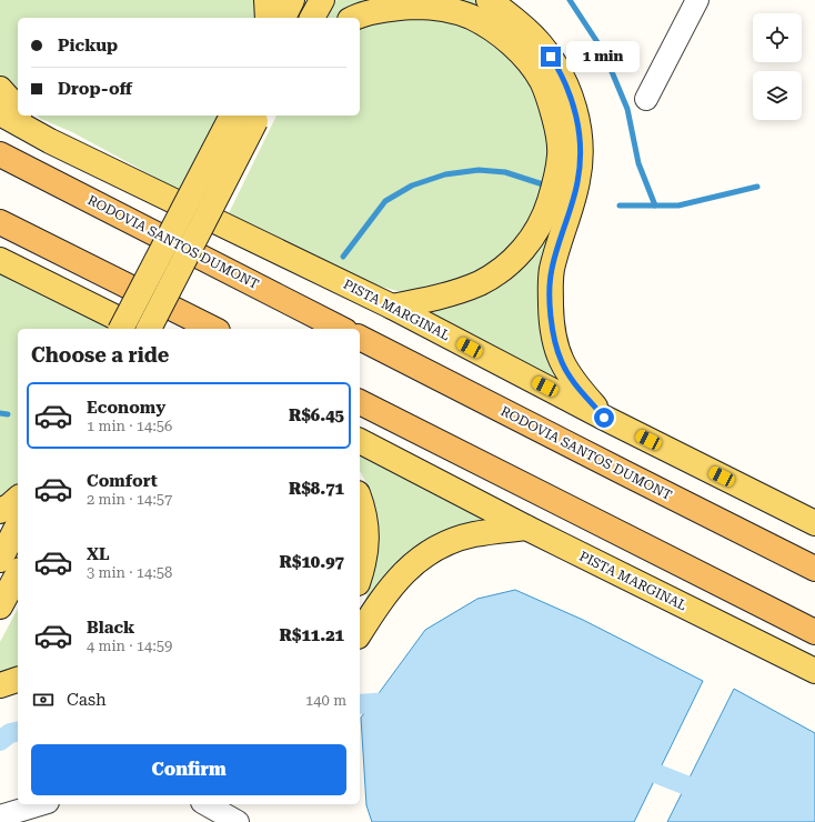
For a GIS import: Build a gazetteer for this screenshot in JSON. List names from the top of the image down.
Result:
{
  "streets": {
    "highway": ["RODOVIA SANTOS DUMONT"],
    "main road": ["PISTA MARGINAL"]
  },
  "page": {
    "banner": ["Pickup", "Drop-off"],
    "bubble": "1 min",
    "heading": "Choose a ride",
    "list": [
      {
        "name": "Economy",
        "note": "1 min · 14:56",
        "value": "R$6.45"
      },
      {
        "name": "Comfort",
        "note": "2 min · 14:57",
        "value": "R$8.71"
      },
      {
        "name": "XL",
        "note": "3 min · 14:58",
        "value": "R$10.97"
      },
      {
        "name": "Black",
        "note": "4 min · 14:59",
        "value": "R$11.21"
      }
    ],
    "pay": ["Cash", "140 m"],
    "buttons": "Confirm"
  }
}
